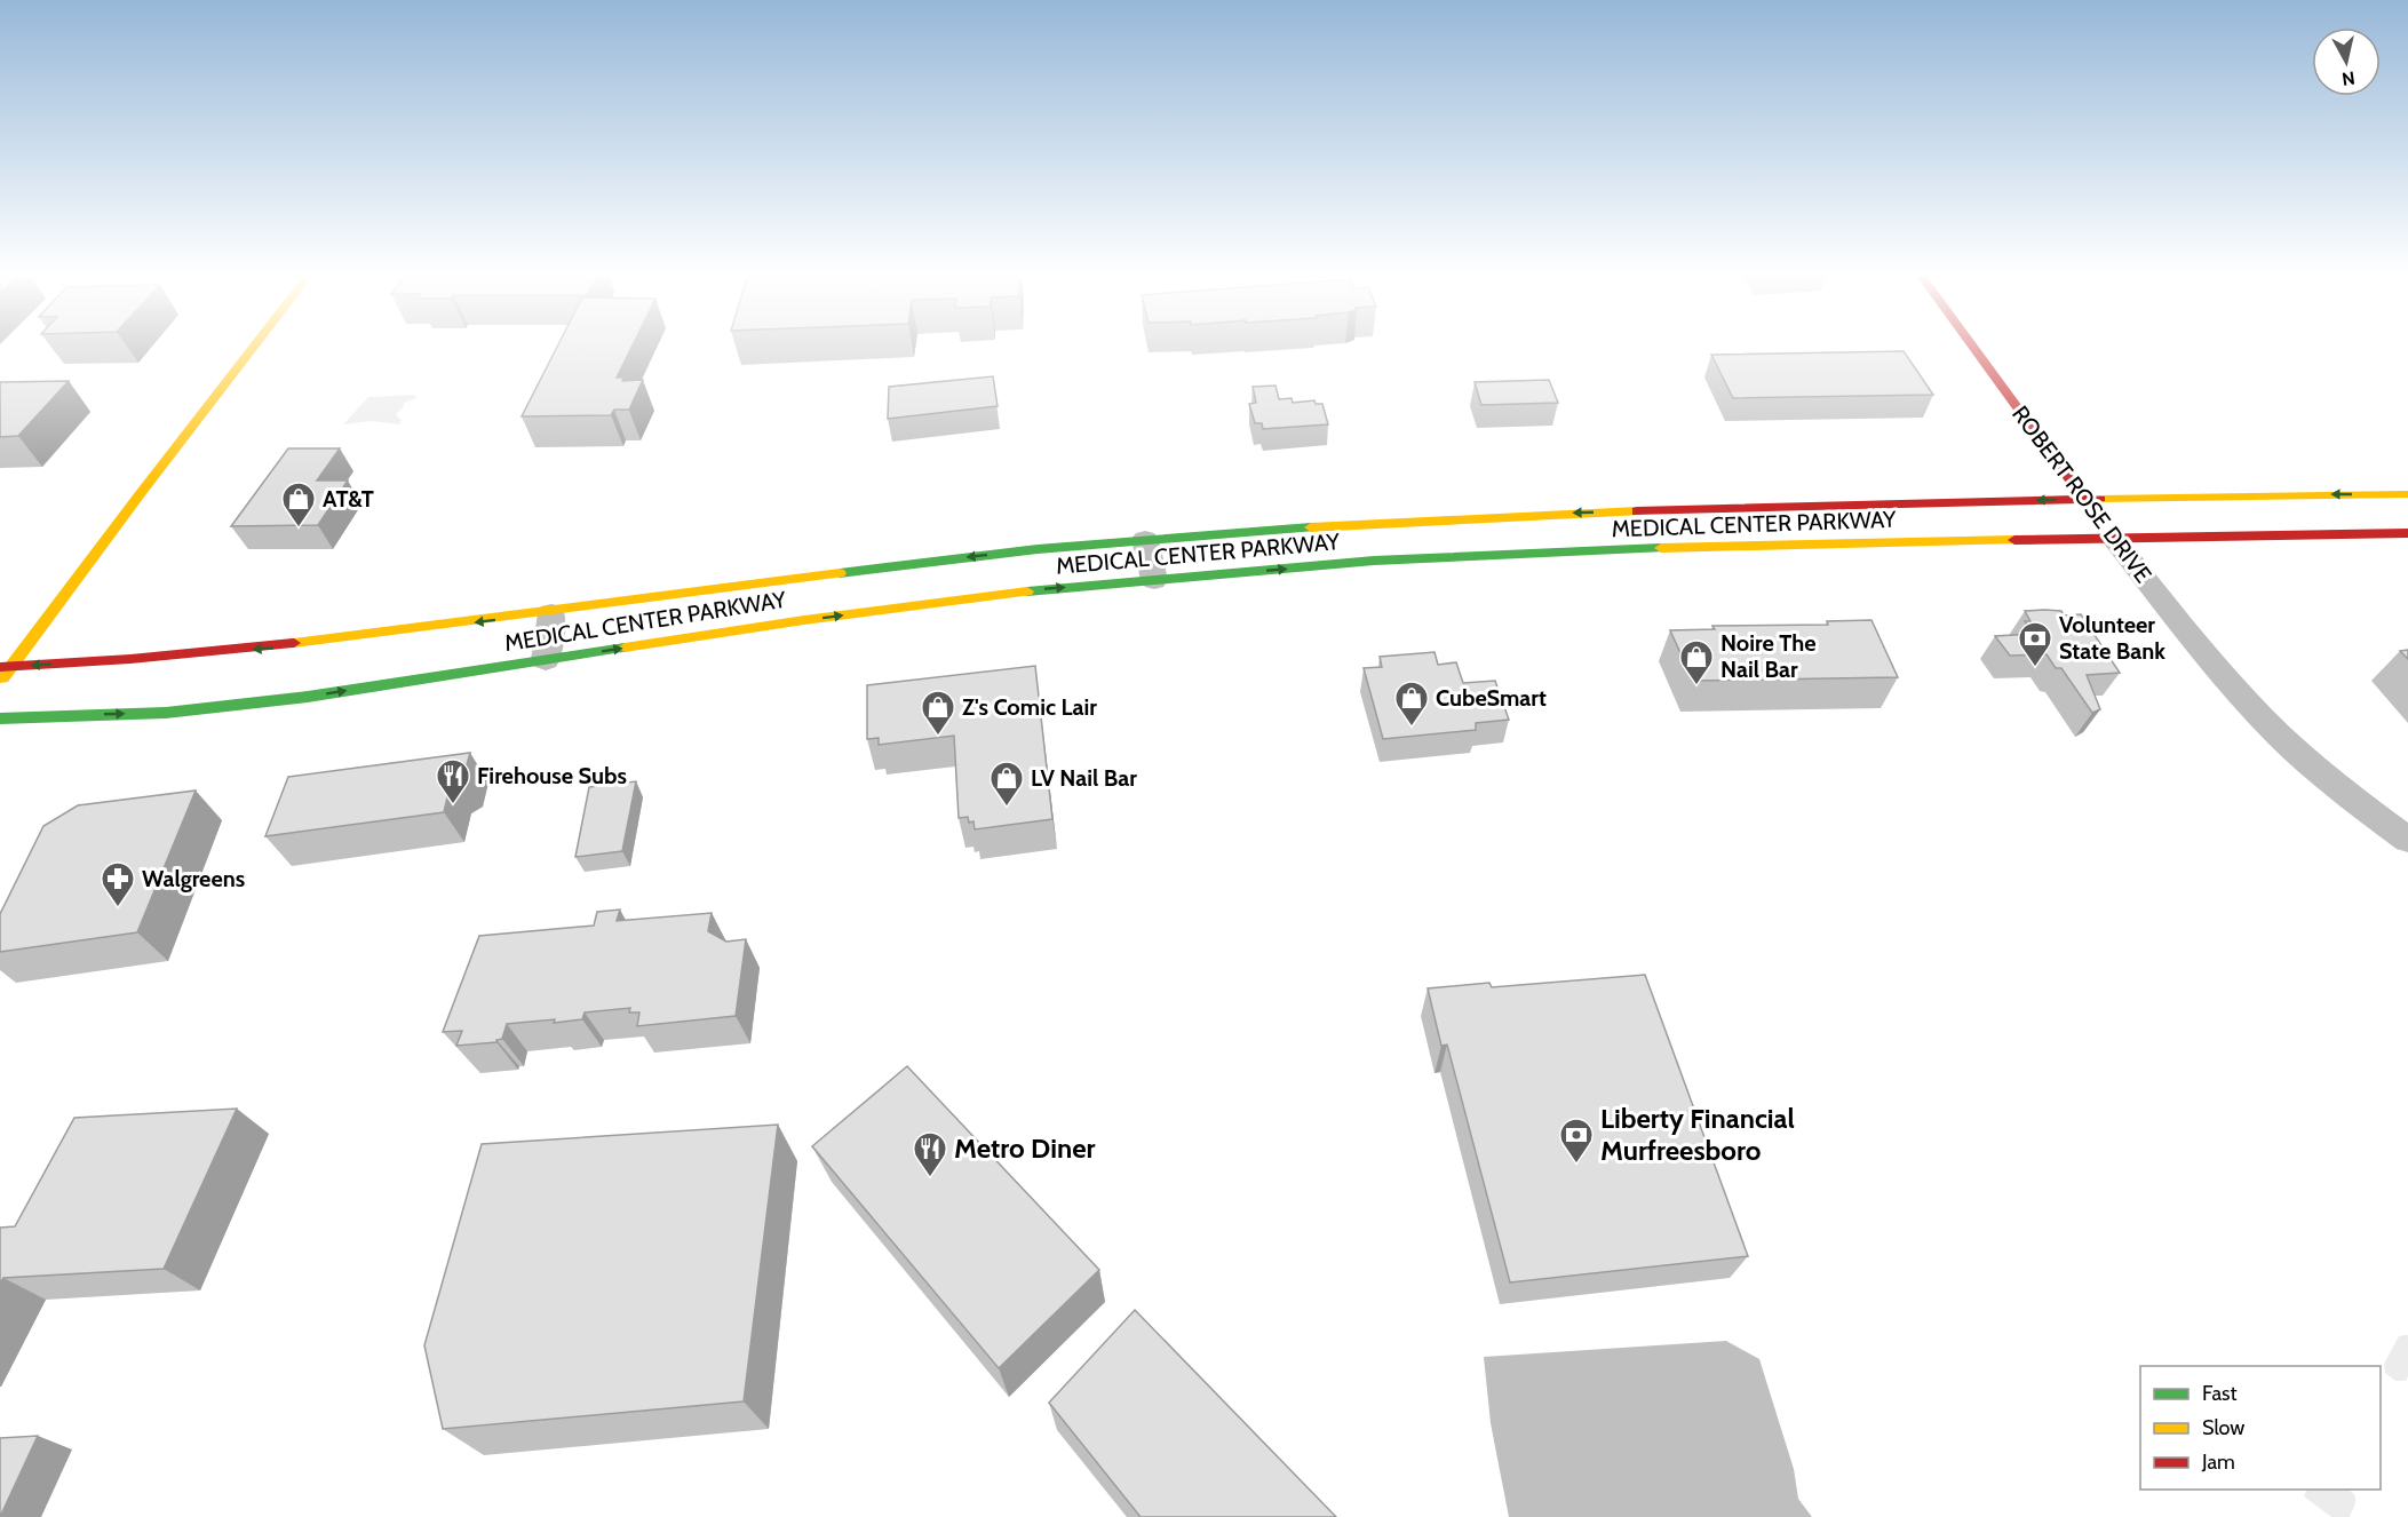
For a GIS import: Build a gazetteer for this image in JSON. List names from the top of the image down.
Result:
{
  "streets": {
    "main road": ["ROBERT ROSE DRIVE", "MEDICAL CENTER PARKWAY"]
  },
  "crossings": [
    ["ROBERT ROSE DRIVE", "MEDICAL CENTER PARKWAY"]
  ],
  "places": {
    "shop": [
      "AT&T",
      "Noire The Nail Bar",
      "CubeSmart",
      "Z's Comic Lair",
      "LV Nail Bar"
    ],
    "bank": ["Volunteer State Bank", "Liberty Financial Murfreesboro"],
    "restaurant": ["Firehouse Subs", "Metro Diner"],
    "pharmacy": ["Walgreens"]
  },
  "legend": ["Fast", "Slow", "Jam"],
  "north": "bottom"
}
